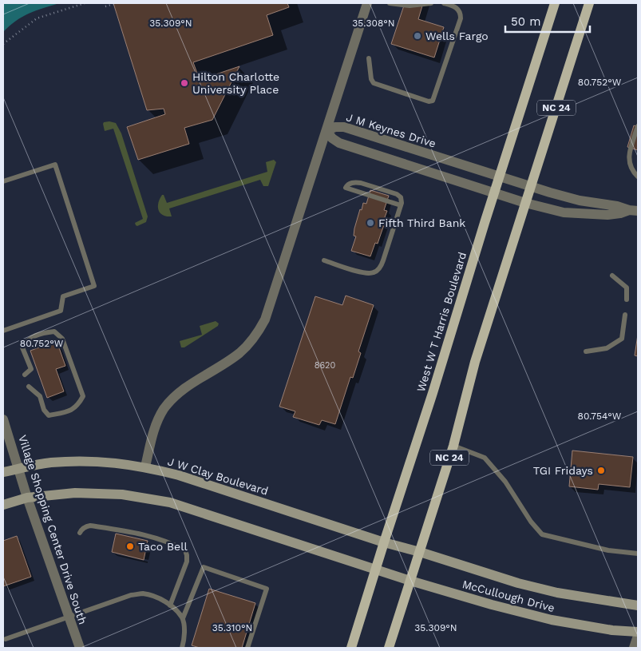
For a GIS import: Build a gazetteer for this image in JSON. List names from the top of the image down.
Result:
{
  "streets": {
    "main road": ["NC 24", "West W T Harris Boulevard"],
    "street": [
      "J M Keynes Drive",
      "J W Clay Boulevard",
      "Village Shopping Center Drive South",
      "McCullough Drive"
    ]
  },
  "crossings": [
    ["NC 24", "J M Keynes Drive"],
    ["NC 24", "J W Clay Boulevard"],
    ["NC 24", "McCullough Drive"],
    ["J M Keynes Drive", "West W T Harris Boulevard"],
    ["West W T Harris Boulevard", "J W Clay Boulevard"],
    ["West W T Harris Boulevard", "McCullough Drive"],
    ["J W Clay Boulevard", "Village Shopping Center Drive South"],
    ["J W Clay Boulevard", "McCullough Drive"]
  ],
  "places": [
    "Wells Fargo",
    "Hilton Charlotte University Place",
    "Fifth Third Bank",
    "TGI Fridays",
    "Taco Bell"
  ],
  "house_numbers": ["8620"],
  "scale_bar": "50 m",
  "coordinates": [
    "35.309°N",
    "35.308°N",
    "80.752°W",
    "80.754°W",
    "35.310°N"
  ]
}
